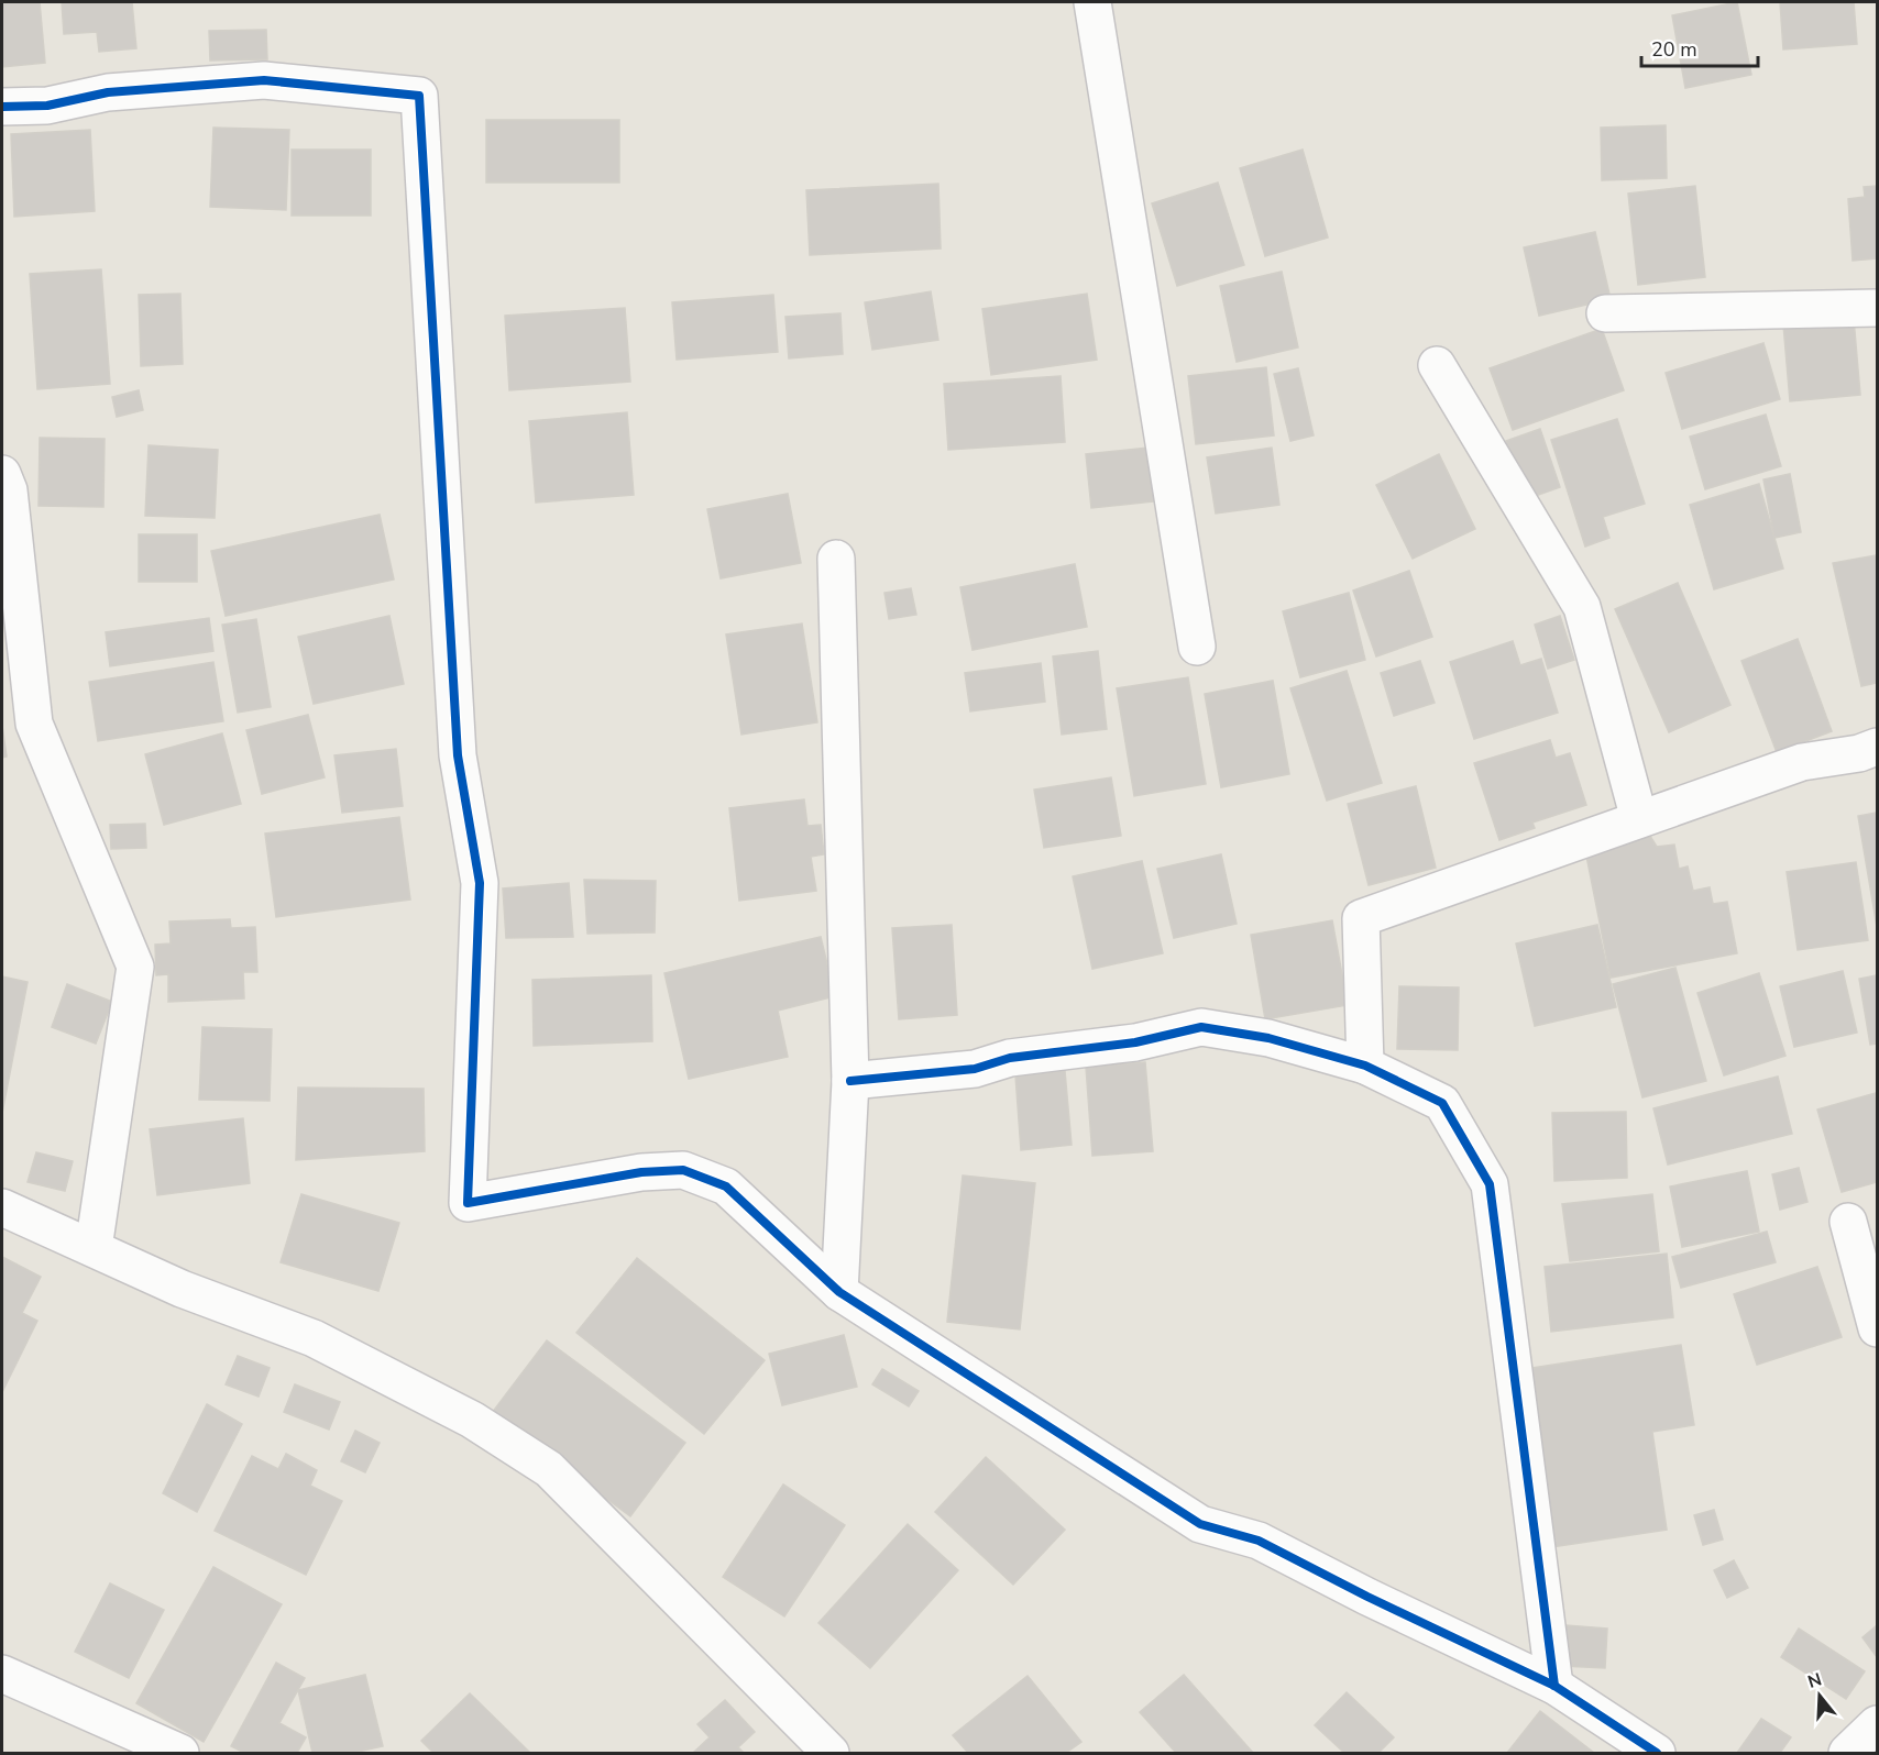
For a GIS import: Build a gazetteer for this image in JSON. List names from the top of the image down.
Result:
{
  "scale_bar": "20 m",
  "north": "top"
}
